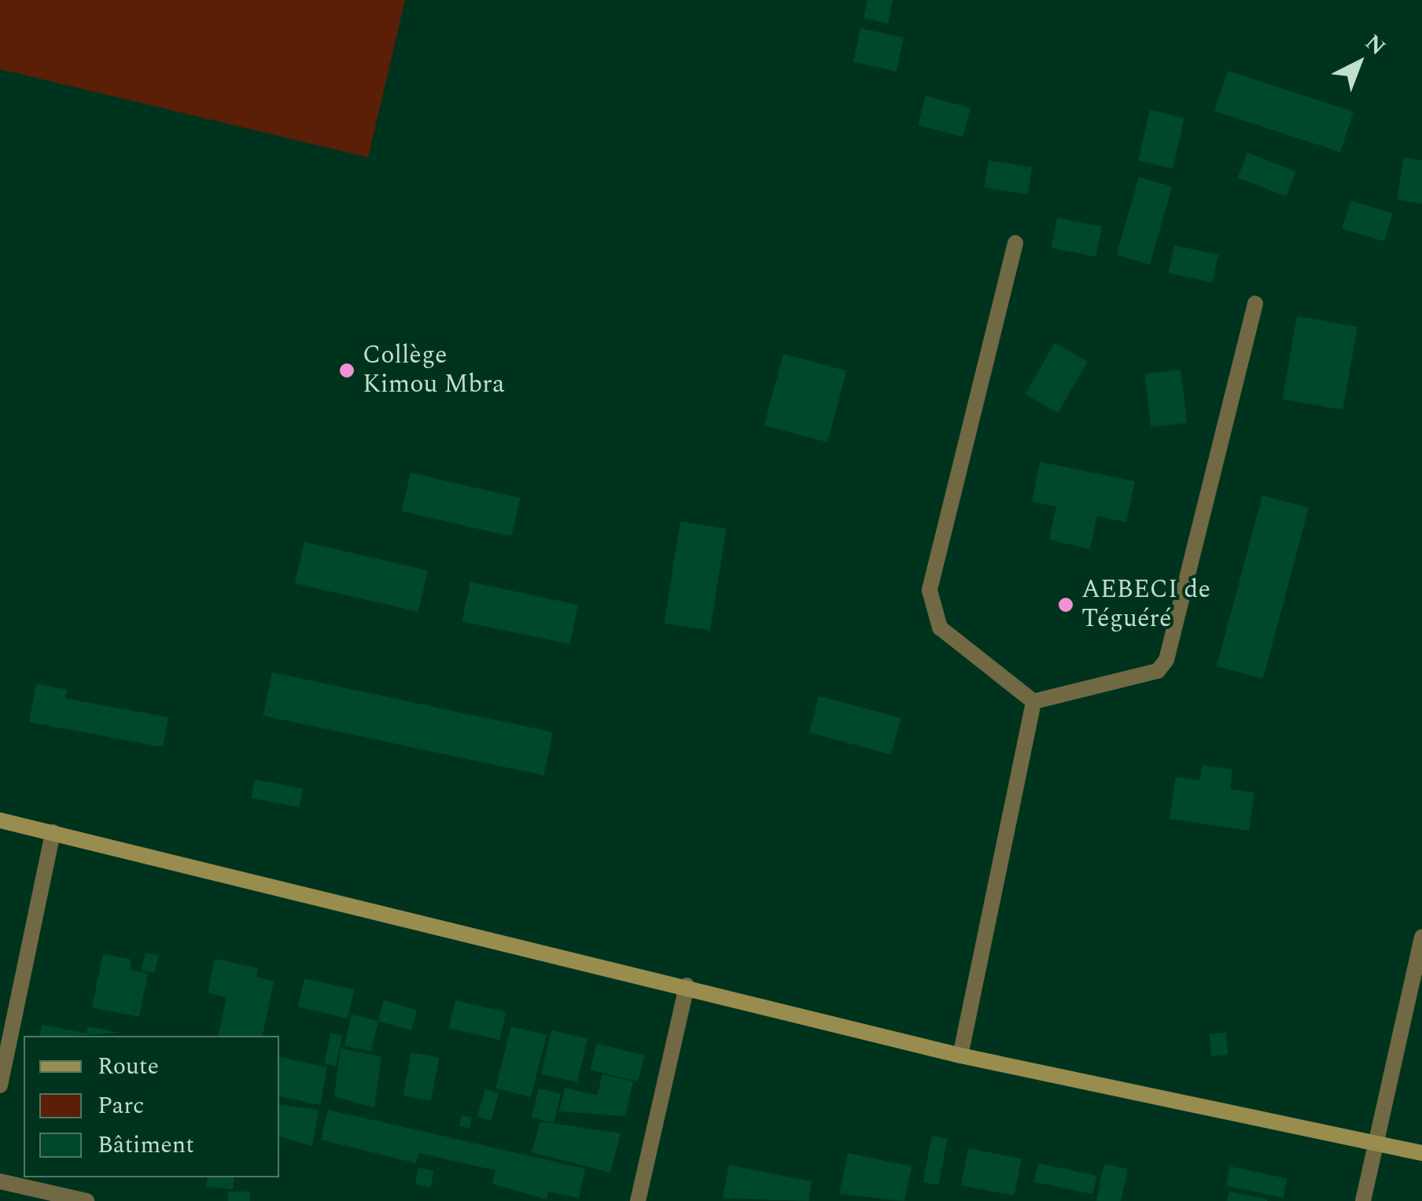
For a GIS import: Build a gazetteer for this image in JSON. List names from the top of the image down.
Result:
{
  "places": ["Collège Kimou Mbra", "AEBECI de Téguéré"],
  "legend": ["Route", "Parc", "Bâtiment"],
  "north": "top right"
}
